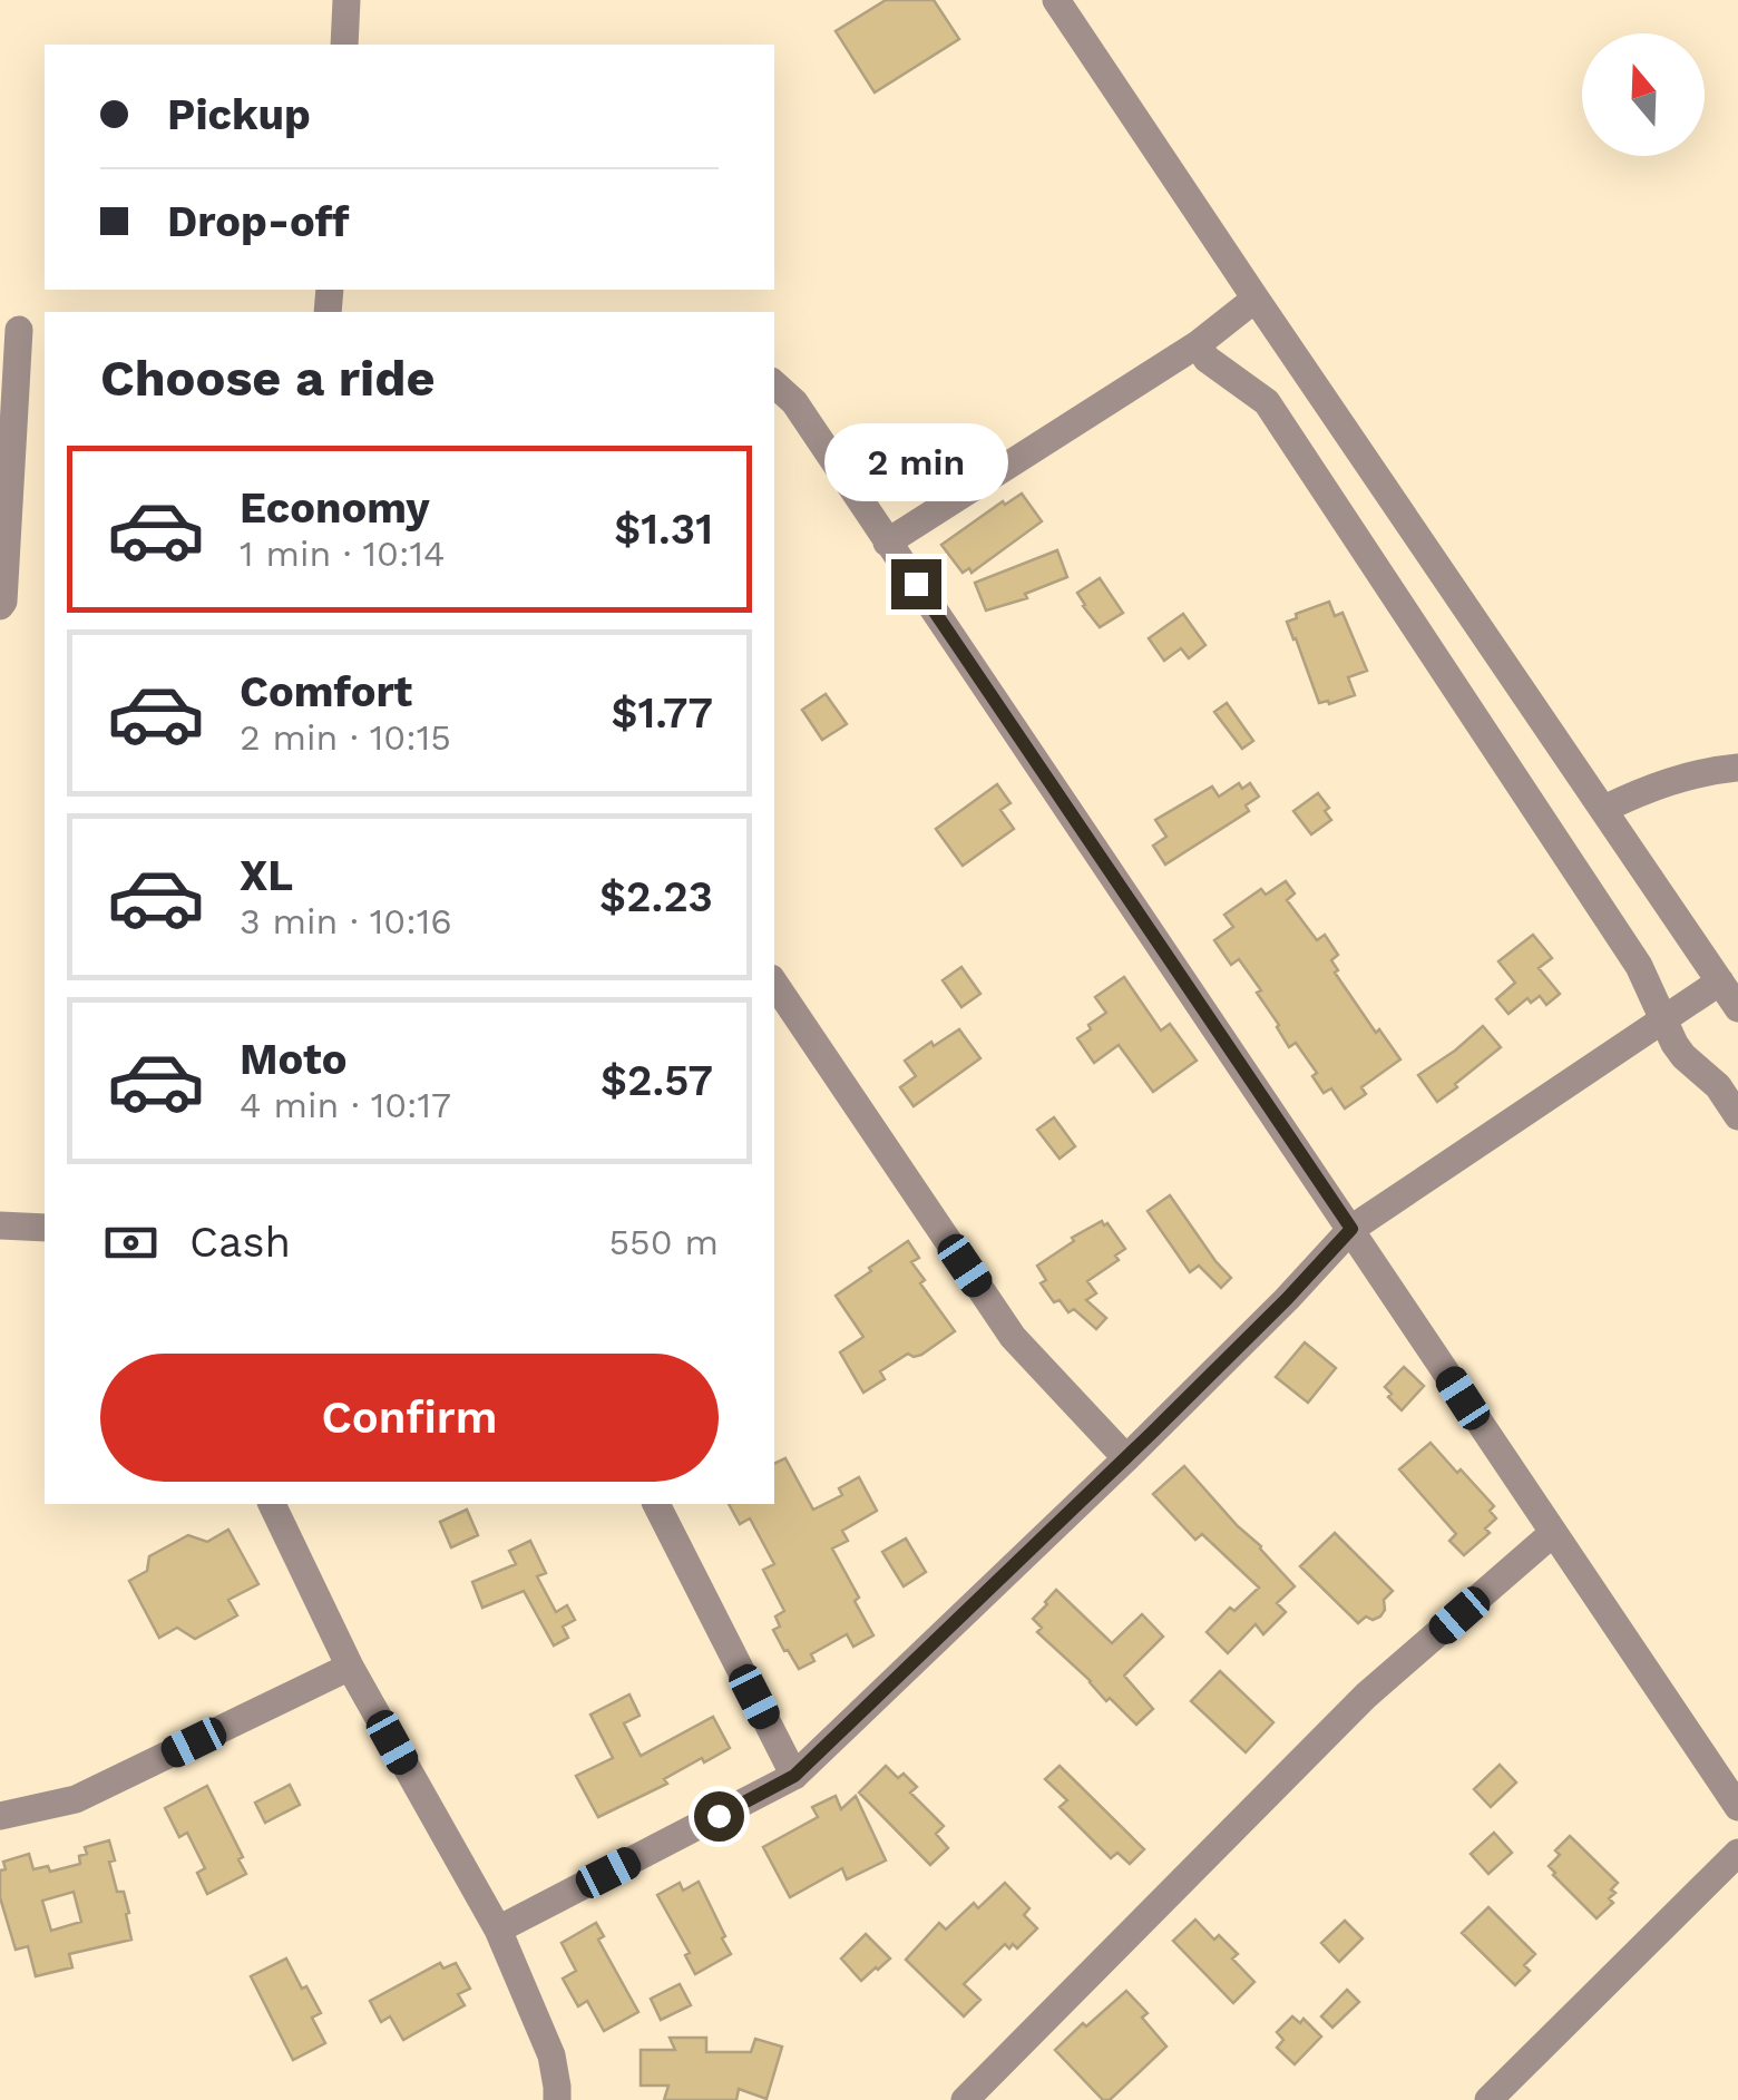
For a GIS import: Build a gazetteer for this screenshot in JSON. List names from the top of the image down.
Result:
{
  "north": "top",
  "page": {
    "banner": ["Pickup", "Drop-off"],
    "heading": "Choose a ride",
    "bubble": "2 min",
    "list": [
      {
        "name": "Economy",
        "note": "1 min · 10:14",
        "value": "$1.31"
      },
      {
        "name": "Comfort",
        "note": "2 min · 10:15",
        "value": "$1.77"
      },
      {
        "name": "XL",
        "note": "3 min · 10:16",
        "value": "$2.23"
      },
      {
        "name": "Moto",
        "note": "4 min · 10:17",
        "value": "$2.57"
      }
    ],
    "pay": ["Cash", "550 m"],
    "buttons": "Confirm"
  }
}
